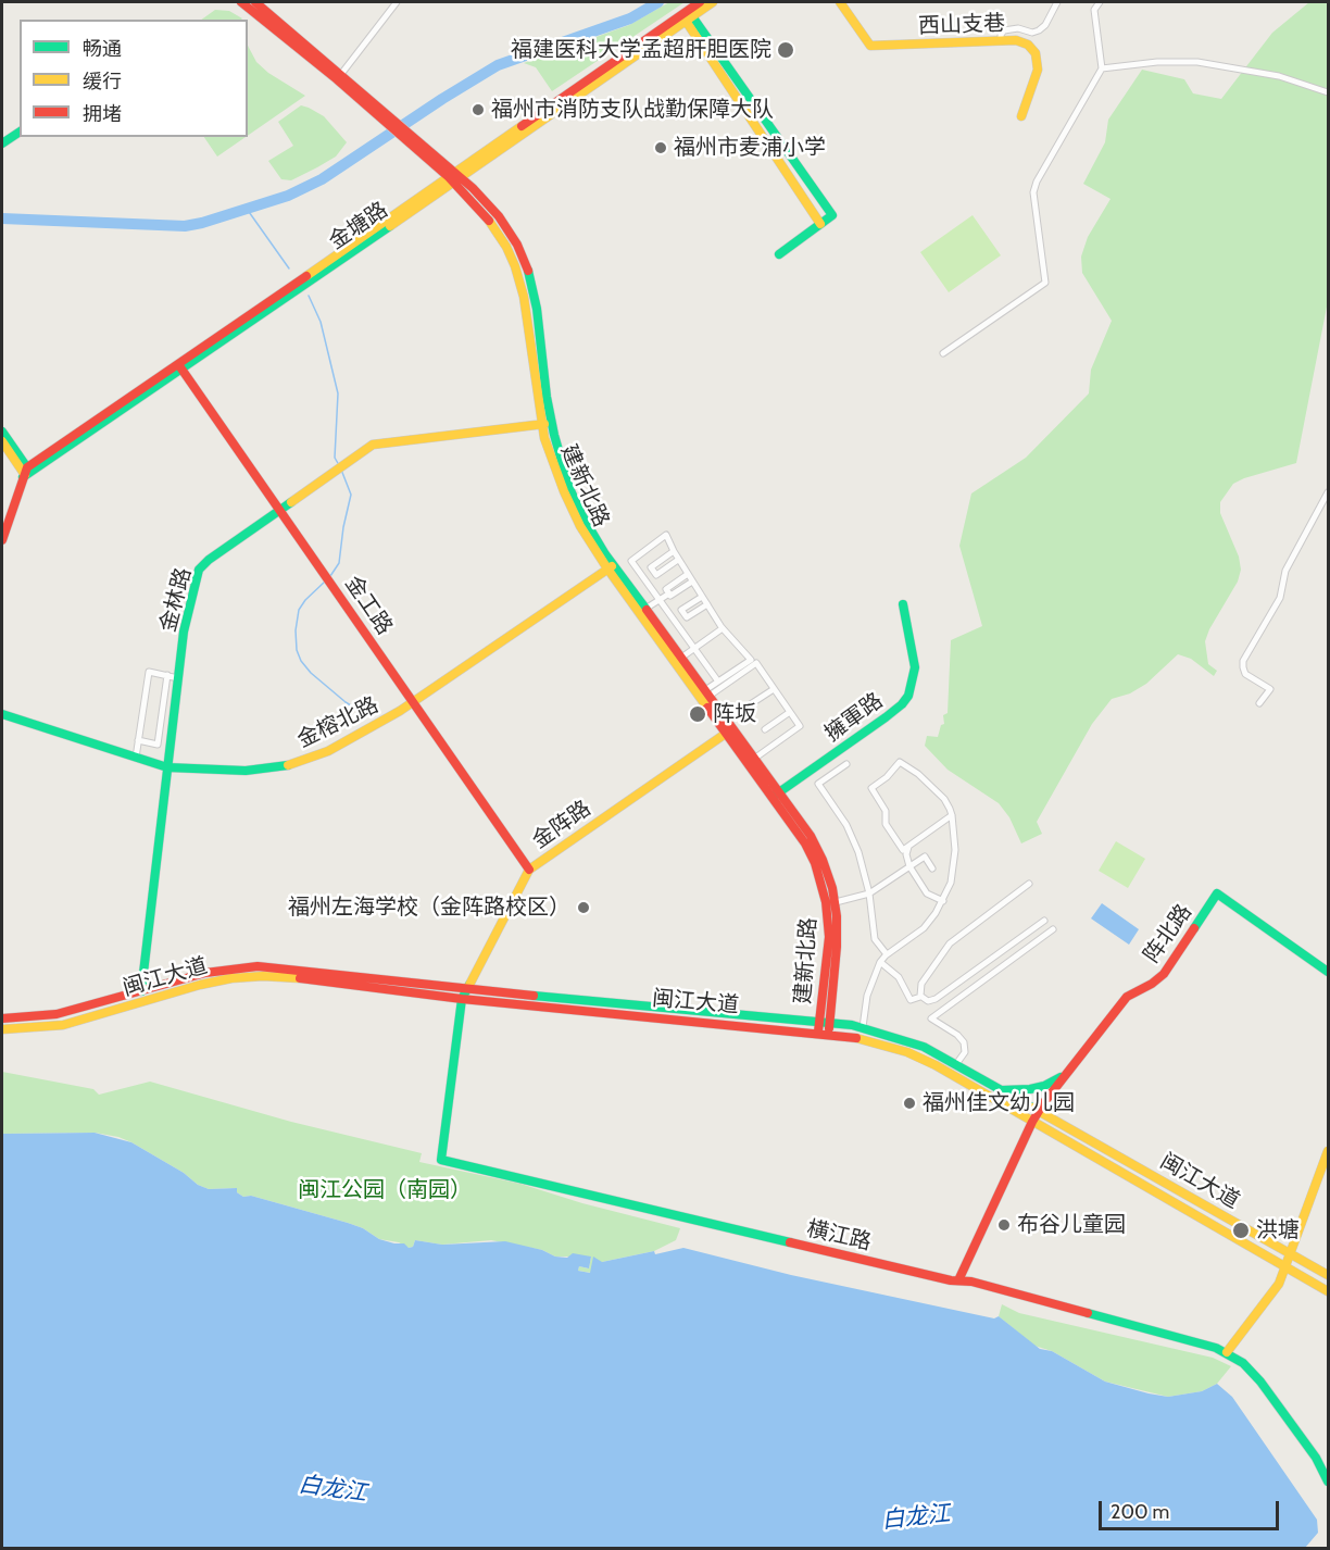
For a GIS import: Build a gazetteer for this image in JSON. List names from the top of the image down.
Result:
{
  "streets": {
    "main road": [
      "西山支巷",
      "金塘路",
      "建新北路",
      "金林路",
      "金工路",
      "擁軍路",
      "金榕北路",
      "金阵路",
      "阵北路",
      "闽江大道",
      "横江路"
    ]
  },
  "crossings": [
    ["金塘路", "建新北路"],
    ["金塘路", "金工路"],
    ["建新北路", "金林路"],
    ["建新北路", "擁軍路"],
    ["建新北路", "金榕北路"],
    ["建新北路", "金阵路"],
    ["建新北路", "闽江大道"],
    ["金林路", "金工路"],
    ["金林路", "金榕北路"],
    ["金林路", "闽江大道"],
    ["金工路", "金榕北路"],
    ["金工路", "金阵路"],
    ["金阵路", "闽江大道"],
    ["金阵路", "横江路"],
    ["阵北路", "闽江大道"],
    ["阵北路", "横江路"]
  ],
  "water": ["白龙江"],
  "parks": ["闽江公园（南园）"],
  "places": [
    "福建医科大学孟超肝胆医院",
    "福州市消防支队战勤保障大队",
    "福州市麦浦小学",
    "阵坂",
    "福州左海学校（金阵路校区）",
    "福州佳文幼儿园",
    "布谷儿童园",
    "洪塘"
  ],
  "legend": ["畅通", "缓行", "拥堵"],
  "scale_bar": "200 m"
}
